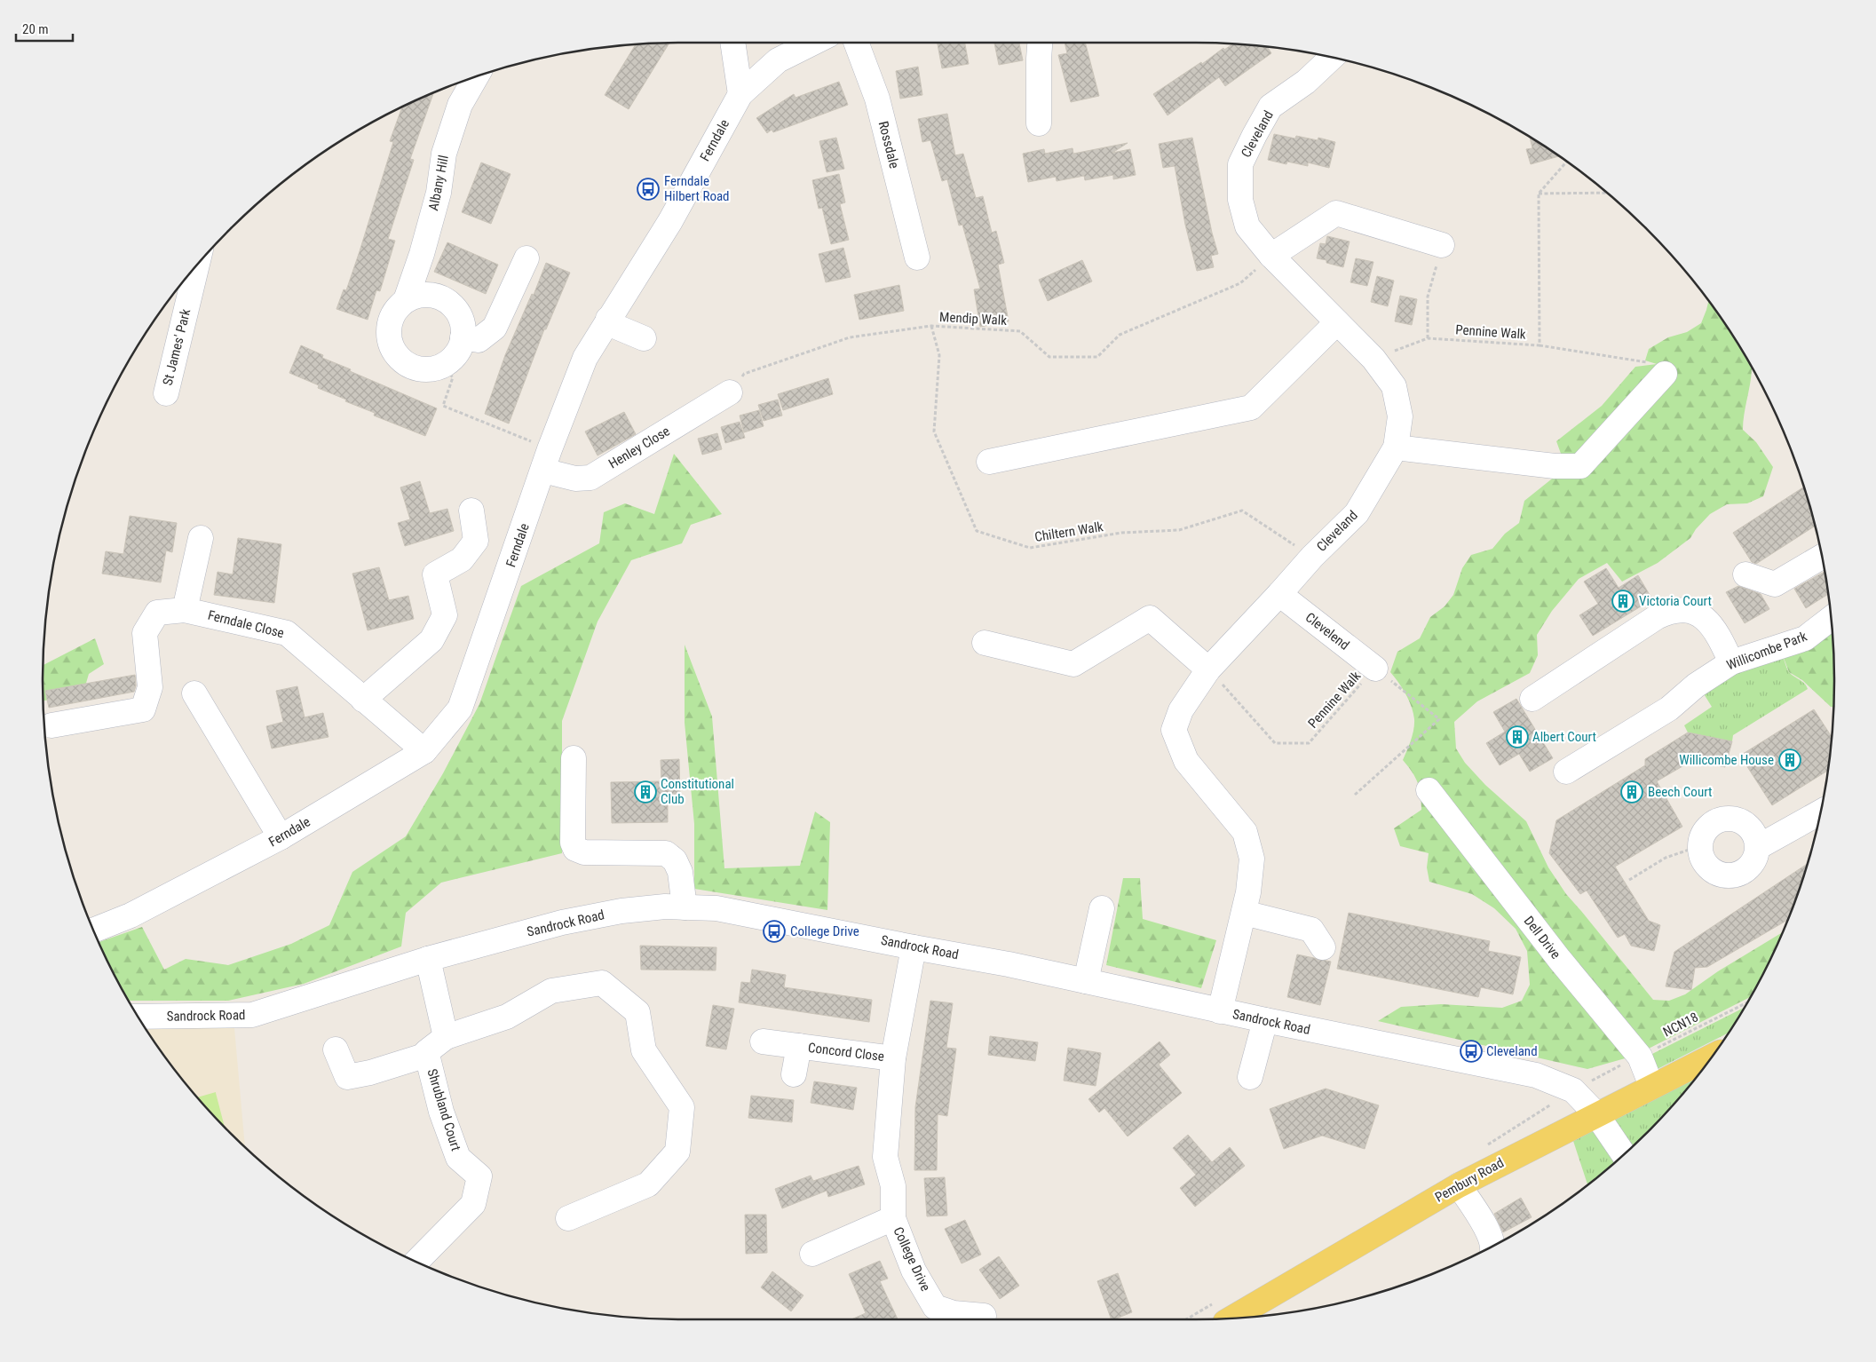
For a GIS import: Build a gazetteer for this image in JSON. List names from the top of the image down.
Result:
{
  "streets": {
    "main road": ["Pembury Road"],
    "street": [
      "Cleveland",
      "Ferndale",
      "Rossdale",
      "Albany Hill",
      "St James' Park",
      "Henley Close",
      "Ferndale Close",
      "Clevelend",
      "Willicombe Park",
      "Sandrock Road",
      "Dell Drive",
      "Concord Close",
      "Shrubland Court",
      "College Drive"
    ],
    "path": [
      "Mendip Walk",
      "Pennine Walk",
      "Chiltern Walk",
      "NCN18"
    ]
  },
  "crossings": [
    ["Cleveland", "Mendip Walk"],
    ["Cleveland", "Pennine Walk"],
    ["Cleveland", "Chiltern Walk"],
    ["Cleveland", "Clevelend"],
    ["Cleveland", "Sandrock Road"],
    ["Ferndale", "Henley Close"],
    ["Ferndale", "Ferndale Close"],
    ["Mendip Walk", "Henley Close"],
    ["Mendip Walk", "Chiltern Walk"],
    ["Pennine Walk", "Clevelend"],
    ["Sandrock Road", "Pembury Road"],
    ["Sandrock Road", "College Drive"],
    ["Dell Drive", "NCN18"],
    ["Dell Drive", "Pembury Road"],
    ["Concord Close", "College Drive"]
  ],
  "places": {
    "bus stop": ["Ferndale Hilbert Road", "College Drive", "Cleveland"],
    "building": [
      "Victoria Court",
      "Albert Court",
      "Willicombe House",
      "Constitutional Club",
      "Beech Court"
    ]
  },
  "scale_bar": "20 m"
}
